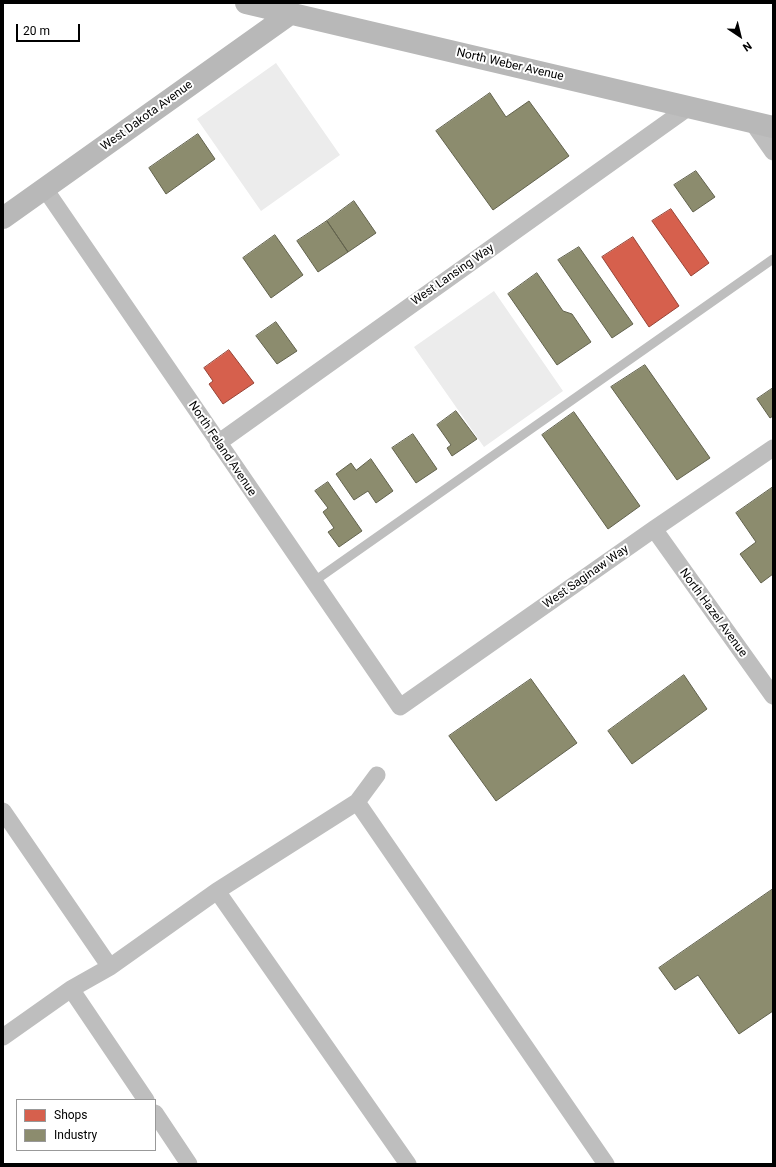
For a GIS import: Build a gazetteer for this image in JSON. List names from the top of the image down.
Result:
{
  "streets": {
    "main road": ["North Weber Avenue", "West Dakota Avenue"],
    "street": [
      "West Lansing Way",
      "North Feland Avenue",
      "West Saginaw Way",
      "North Hazel Avenue"
    ]
  },
  "crossings": [
    ["North Weber Avenue", "West Dakota Avenue"],
    ["North Weber Avenue", "West Lansing Way"],
    ["West Dakota Avenue", "North Feland Avenue"],
    ["West Lansing Way", "North Feland Avenue"],
    ["North Feland Avenue", "West Saginaw Way"],
    ["West Saginaw Way", "North Hazel Avenue"]
  ],
  "legend": ["Shops", "Industry"],
  "scale_bar": "20 m",
  "north": "bottom right"
}
